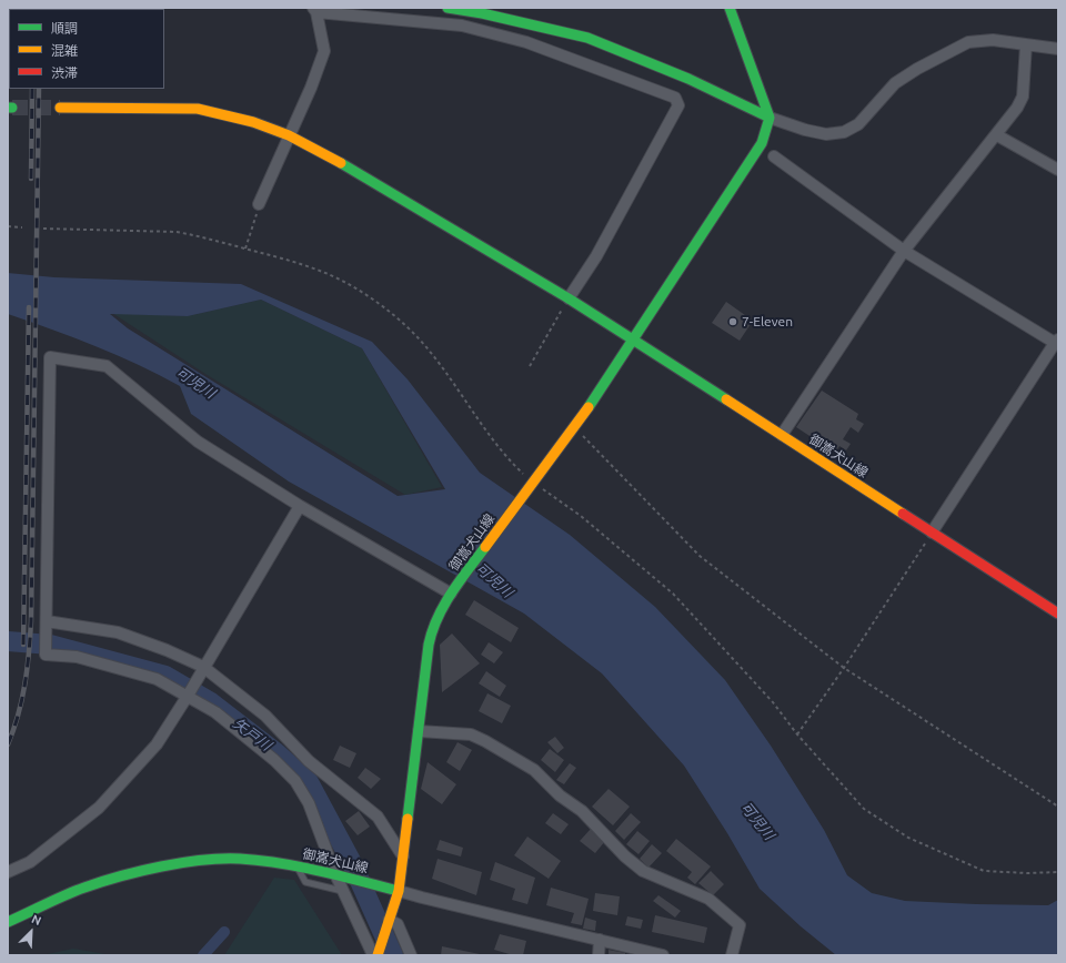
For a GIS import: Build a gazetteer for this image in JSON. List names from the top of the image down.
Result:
{
  "streets": {
    "main road": ["御嵩犬山線"]
  },
  "water": ["可児川", "矢戸川"],
  "places": ["7-Eleven"],
  "legend": ["順調", "混雑", "渋滞"],
  "north": "top right"
}
